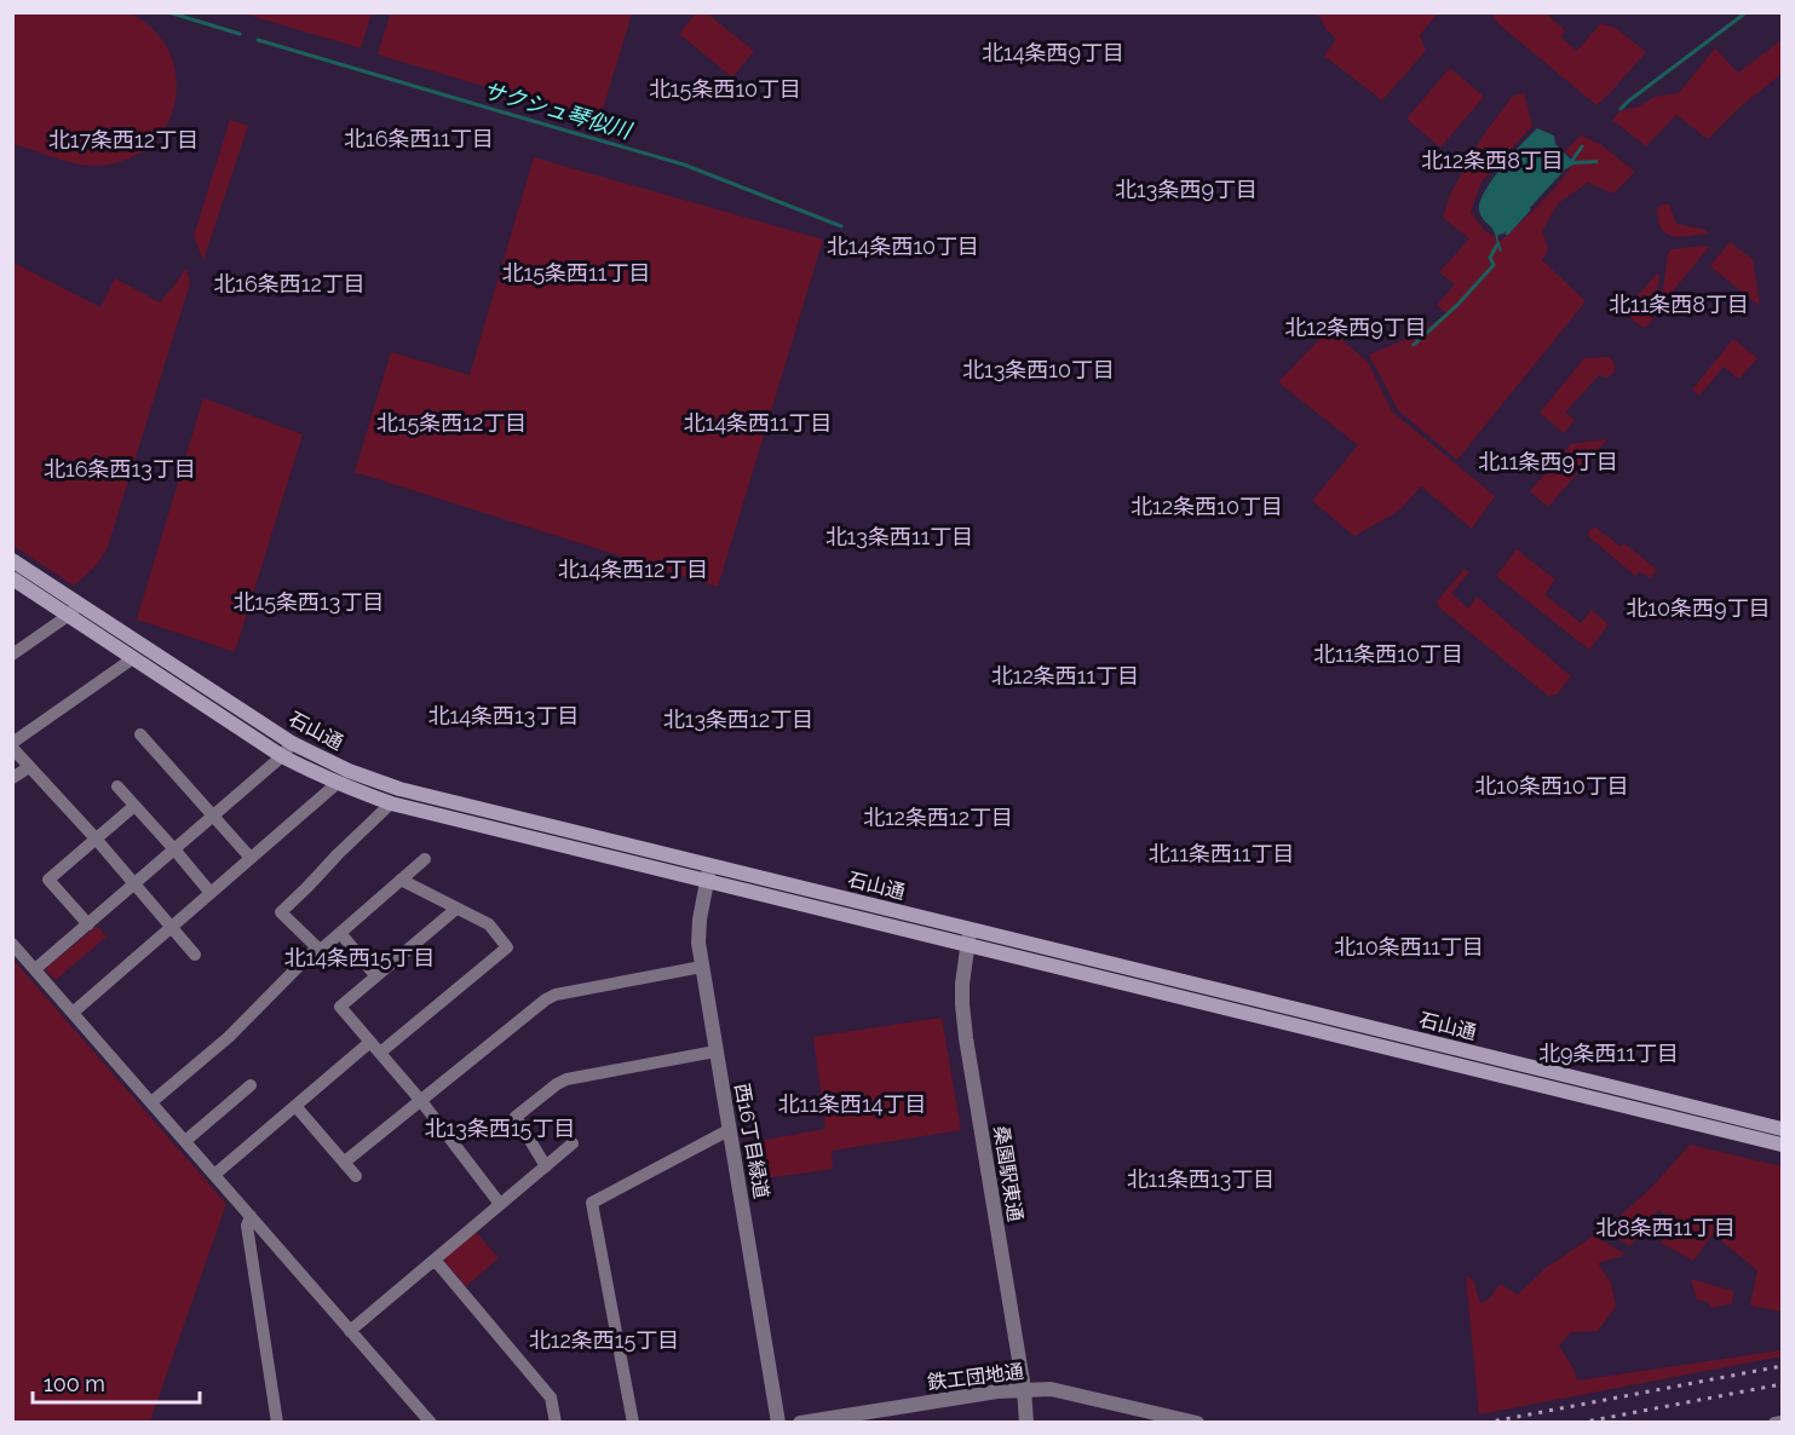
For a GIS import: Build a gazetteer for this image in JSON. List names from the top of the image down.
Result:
{
  "streets": {
    "main road": ["石山通"],
    "street": ["西16丁目緑道", "桑園駅東通", "鉄工団地通"]
  },
  "crossings": [
    ["石山通", "西16丁目緑道"],
    ["石山通", "桑園駅東通"],
    ["桑園駅東通", "鉄工団地通"]
  ],
  "districts": [
    "北14条西9丁目",
    "北15条西10丁目",
    "北16条西11丁目",
    "北17条西12丁目",
    "北12条西8丁目",
    "北13条西9丁目",
    "北14条西10丁目",
    "北15条西11丁目",
    "北16条西12丁目",
    "北11条西8丁目",
    "北12条西9丁目",
    "北13条西10丁目",
    "北15条西12丁目",
    "北14条西11丁目",
    "北11条西9丁目",
    "北16条西13丁目",
    "北12条西10丁目",
    "北13条西11丁目",
    "北14条西12丁目",
    "北15条西13丁目",
    "北10条西9丁目",
    "北11条西10丁目",
    "北12条西11丁目",
    "北14条西13丁目",
    "北13条西12丁目",
    "北10条西10丁目",
    "北12条西12丁目",
    "北11条西11丁目",
    "北10条西11丁目",
    "北14条西15丁目",
    "北9条西11丁目",
    "北11条西14丁目",
    "北13条西15丁目",
    "北11条西13丁目",
    "北8条西11丁目",
    "北12条西15丁目"
  ],
  "water": ["サクシュ琴似川"],
  "scale_bar": "100 m"
}
